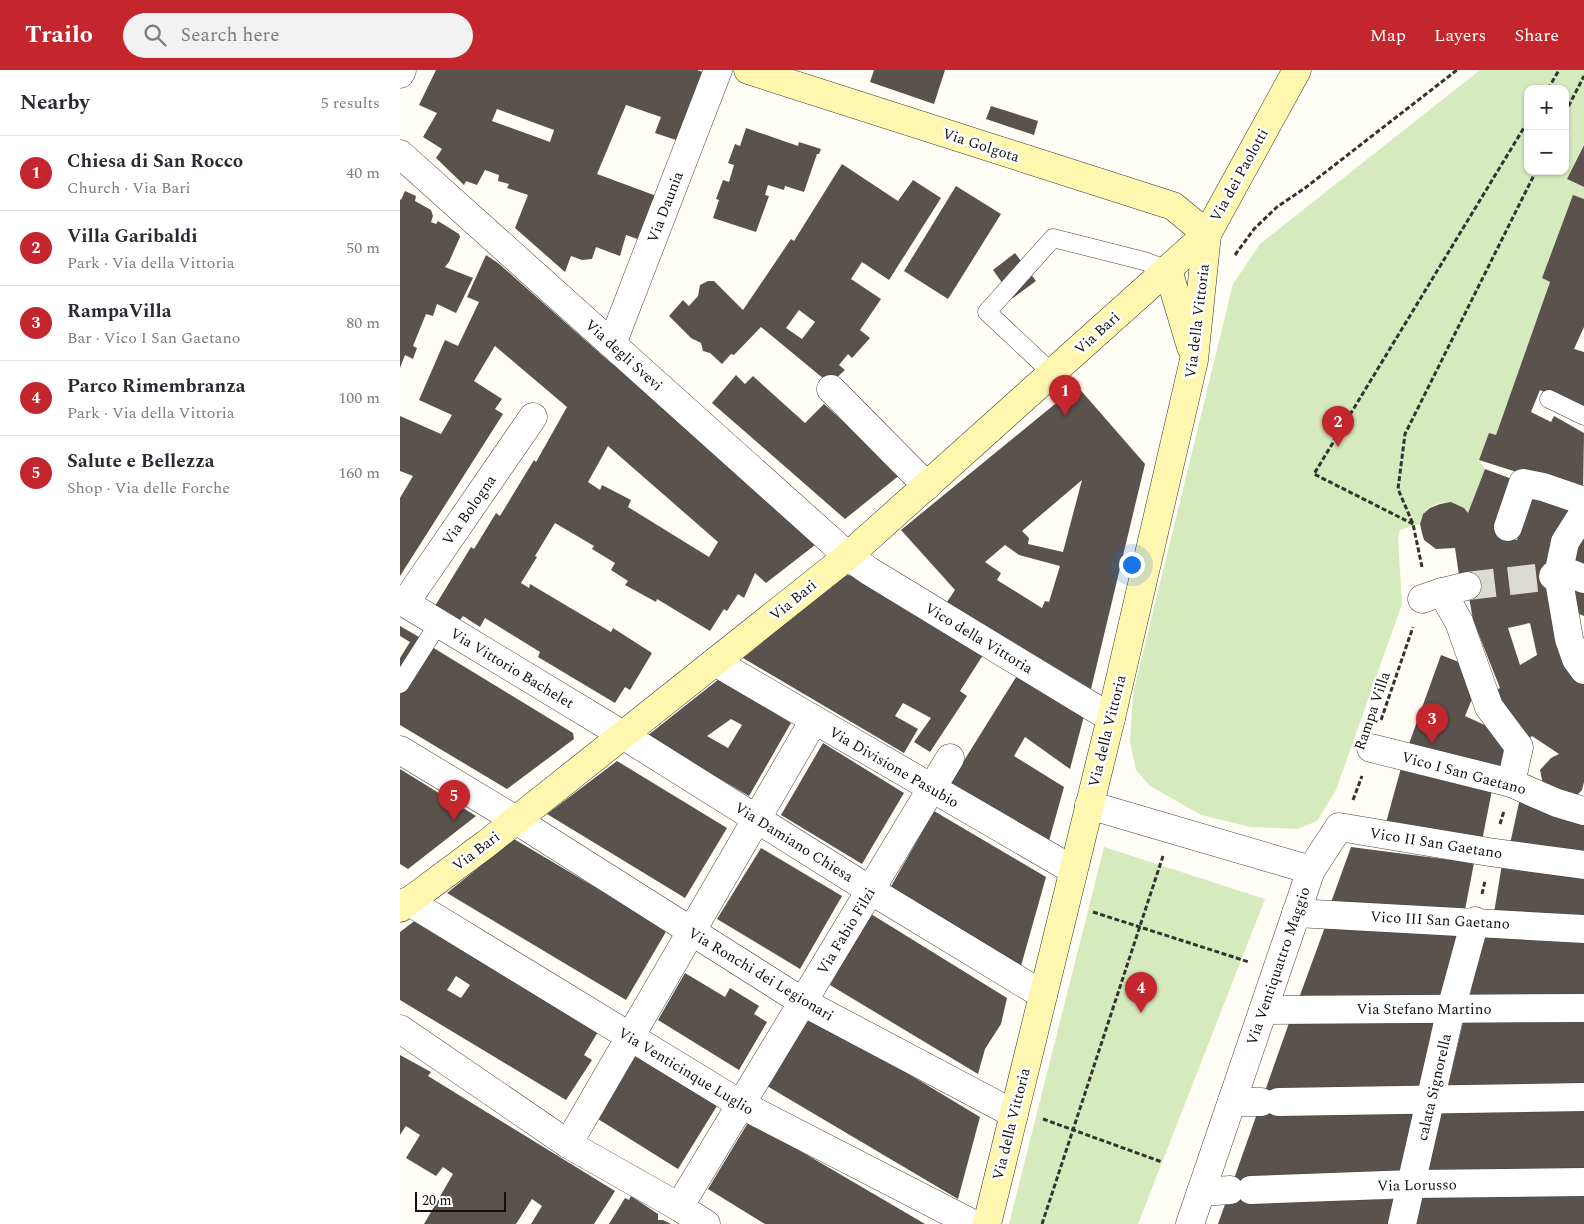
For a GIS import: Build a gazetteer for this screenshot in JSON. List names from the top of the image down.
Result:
{
  "streets": {
    "street": [
      "Via Golgota",
      "Via dei Paolotti",
      "Via Daunia",
      "Via della Vittoria",
      "Via Bari",
      "Via degli Svevi",
      "Via Bologna",
      "Vico della Vittoria",
      "Via Vittorio Bachelet",
      "Via Divisione Pasubio",
      "Vico I San Gaetano",
      "Via Damiano Chiesa",
      "Vico II San Gaetano",
      "Vico III San Gaetano",
      "Via Fabio Filzi",
      "Via Ventiquattro Maggio",
      "Via Ronchi dei Legionari",
      "Via Stefano Martino",
      "Via Venticinque Luglio",
      "calata Signorella",
      "Via Lorusso"
    ],
    "path": ["Rampa Villa"]
  },
  "crossings": [
    ["Via Golgota", "Via dei Paolotti"],
    ["Via Golgota", "Via della Vittoria"],
    ["Via dei Paolotti", "Via della Vittoria"],
    ["Via dei Paolotti", "Via Bari"],
    ["Via Daunia", "Via degli Svevi"],
    ["Via della Vittoria", "Vico della Vittoria"],
    ["Via della Vittoria", "Via Divisione Pasubio"],
    ["Via della Vittoria", "Via Damiano Chiesa"],
    ["Via della Vittoria", "Via Ventiquattro Maggio"],
    ["Via della Vittoria", "Via Ronchi dei Legionari"],
    ["Via Bari", "Via degli Svevi"],
    ["Via Bari", "Vico della Vittoria"],
    ["Via Bari", "Via Vittorio Bachelet"],
    ["Via Bari", "Via Divisione Pasubio"],
    ["Via Bari", "Via Damiano Chiesa"],
    ["Via Bari", "Via Ronchi dei Legionari"],
    ["Via Bari", "Via Venticinque Luglio"],
    ["Via degli Svevi", "Vico della Vittoria"],
    ["Via Bologna", "Via Vittorio Bachelet"],
    ["Via Vittorio Bachelet", "Via Damiano Chiesa"],
    ["Rampa Villa", "Vico I San Gaetano"],
    ["Rampa Villa", "Vico II San Gaetano"],
    ["Via Divisione Pasubio", "Via Fabio Filzi"],
    ["Via Damiano Chiesa", "Via Fabio Filzi"],
    ["Vico III San Gaetano", "Via Ventiquattro Maggio"],
    ["Vico III San Gaetano", "calata Signorella"],
    ["Via Fabio Filzi", "Via Ronchi dei Legionari"],
    ["Via Fabio Filzi", "Via Venticinque Luglio"],
    ["Via Ventiquattro Maggio", "Via Stefano Martino"],
    ["Via Ventiquattro Maggio", "Via Lorusso"],
    ["Via Stefano Martino", "calata Signorella"],
    ["calata Signorella", "Via Lorusso"]
  ],
  "scale_bar": "20 m",
  "page": {
    "header": "Trailo",
    "search": "Search here",
    "nav": ["Map", "Layers", "Share"],
    "heading": ["Nearby", "5 results"],
    "map_buttons": ["+", "−"],
    "list": [
      {
        "mark": "1",
        "name": "Chiesa di San Rocco",
        "note": "Church · Via Bari",
        "value": "40 m"
      },
      {
        "mark": "2",
        "name": "Villa Garibaldi",
        "note": "Park · Via della Vittoria",
        "value": "50 m"
      },
      {
        "mark": "3",
        "name": "RampaVilla",
        "note": "Bar · Vico I San Gaetano",
        "value": "80 m"
      },
      {
        "mark": "4",
        "name": "Parco Rimembranza",
        "note": "Park · Via della Vittoria",
        "value": "100 m"
      },
      {
        "mark": "5",
        "name": "Salute e Bellezza",
        "note": "Shop · Via delle Forche",
        "value": "160 m"
      }
    ],
    "pins": [
      "1",
      "2",
      "3",
      "5",
      "4"
    ],
    "scale": "20 m"
  }
}
